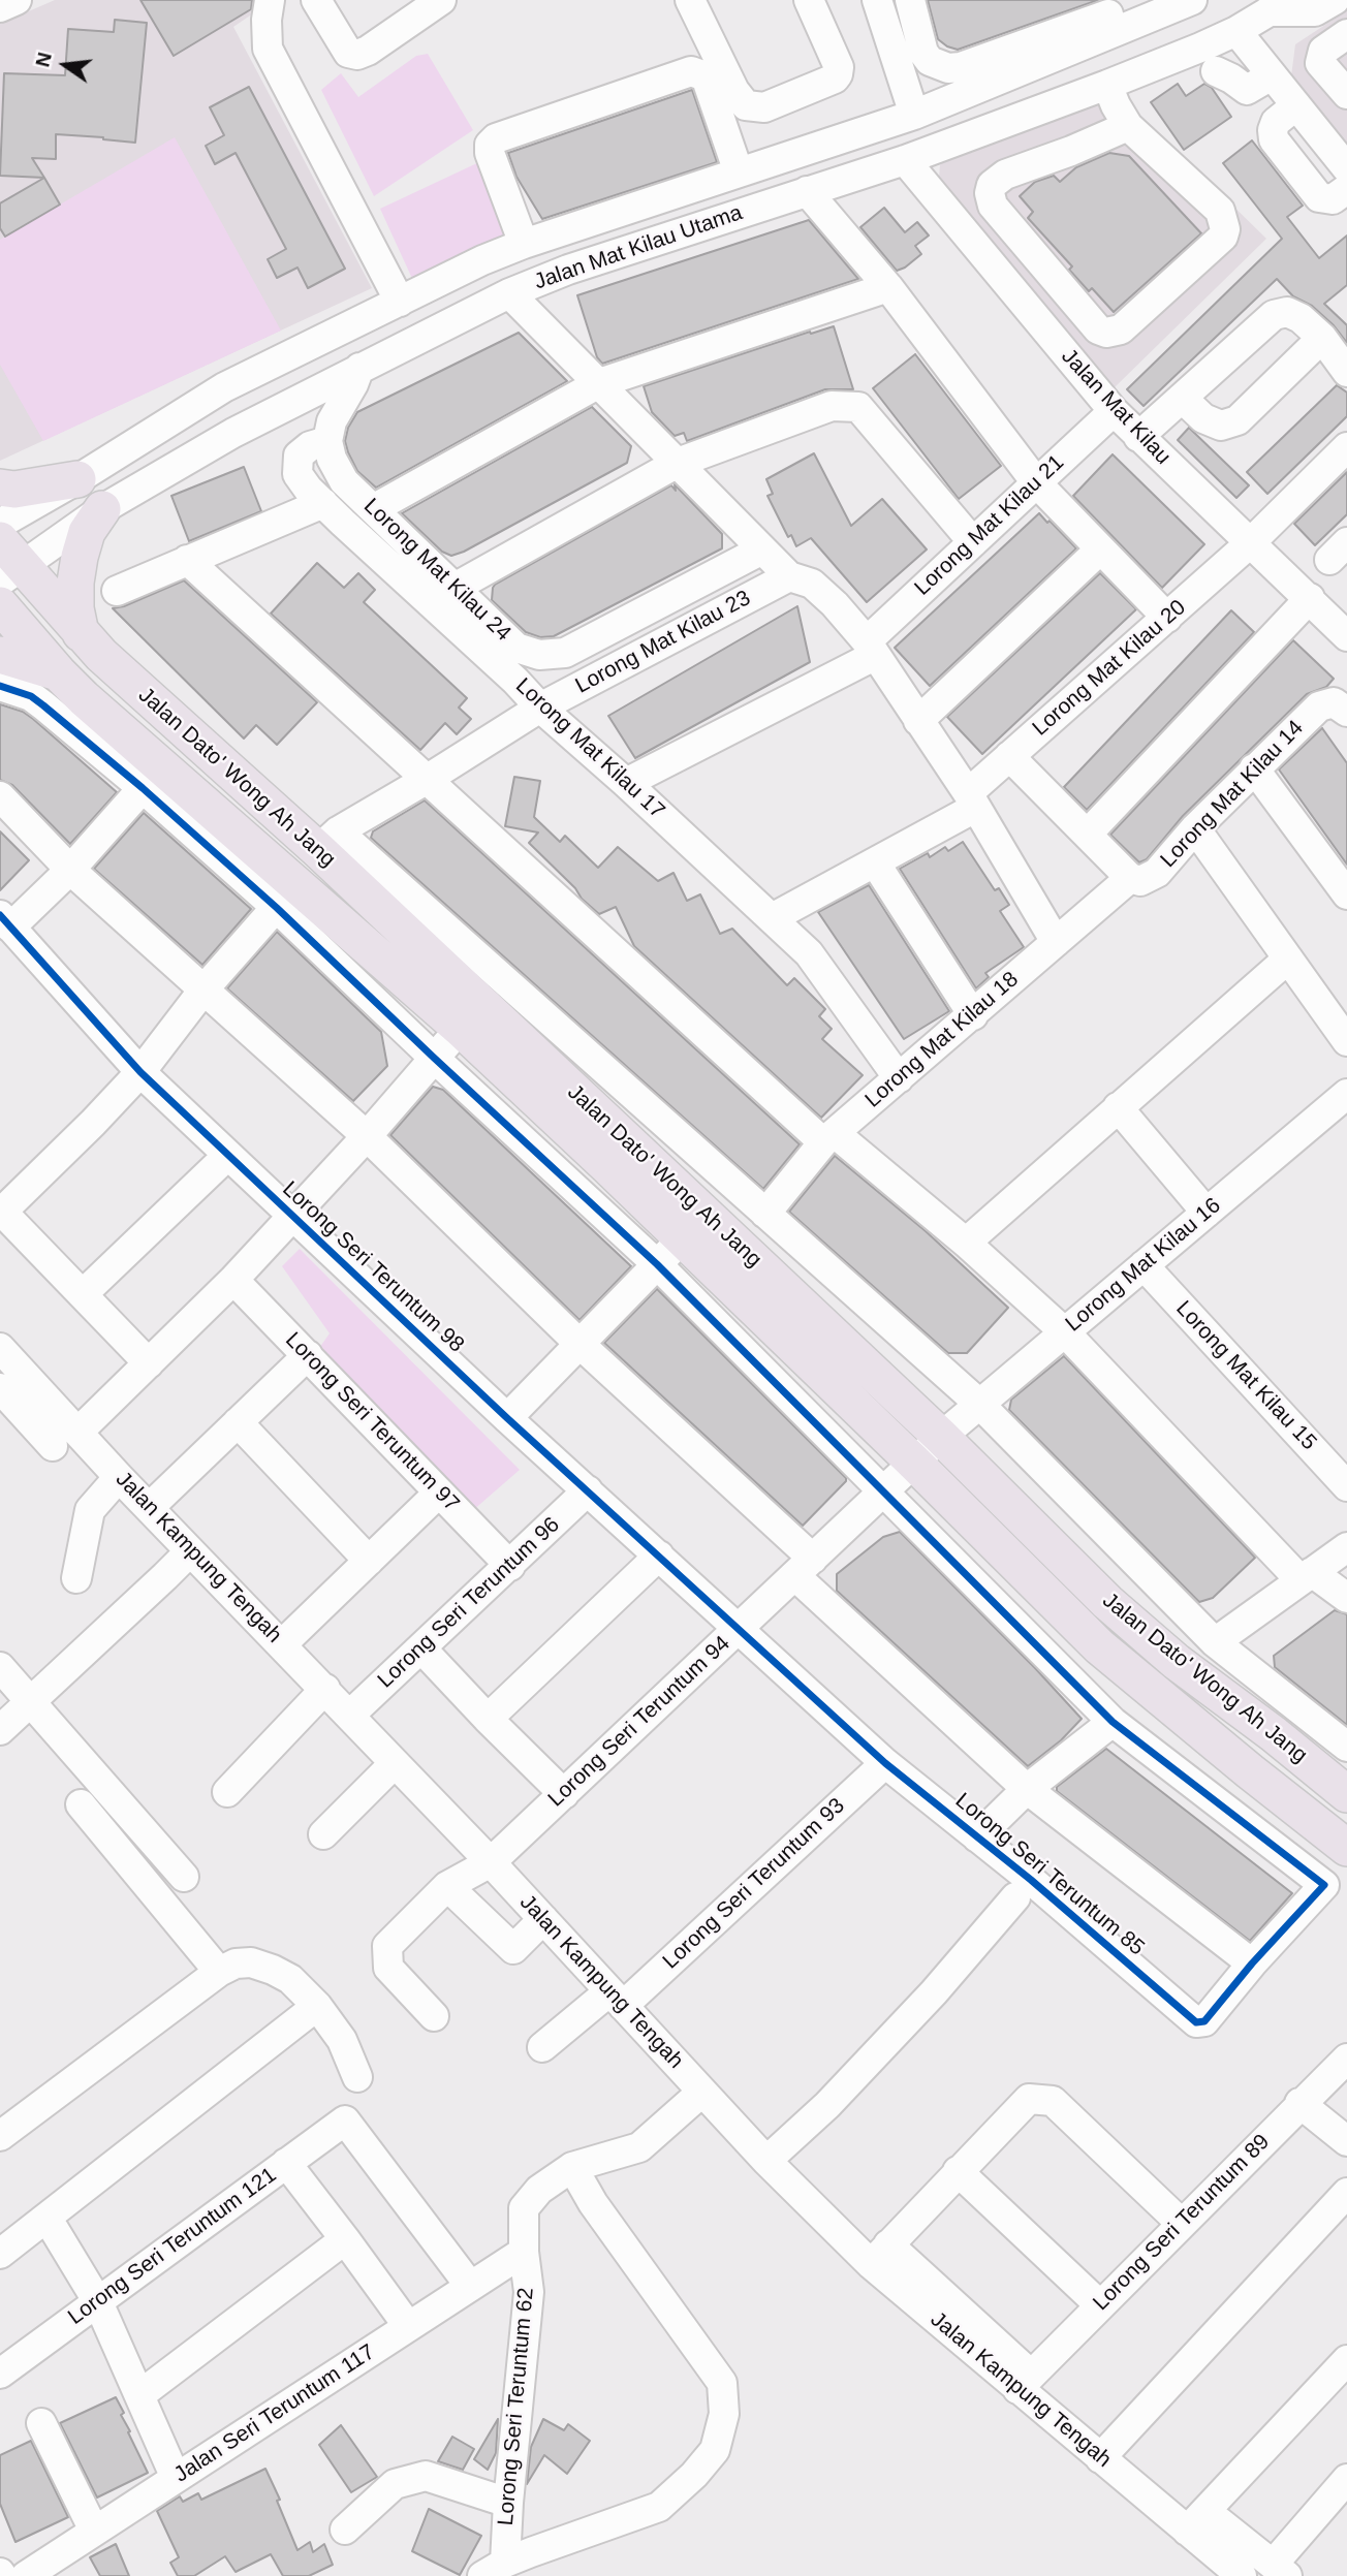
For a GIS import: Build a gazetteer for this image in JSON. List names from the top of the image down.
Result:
{
  "streets": {
    "main road": ["Jalan Dato' Wong Ah Jang"],
    "street": [
      "Jalan Mat Kilau Utama",
      "Jalan Mat Kilau",
      "Lorong Mat Kilau 21",
      "Lorong Mat Kilau 24",
      "Lorong Mat Kilau 23",
      "Lorong Mat Kilau 20",
      "Lorong Mat Kilau 17",
      "Lorong Mat Kilau 14",
      "Lorong Mat Kilau 18",
      "Lorong Mat Kilau 16",
      "Lorong Seri Teruntum 98",
      "Lorong Mat Kilau 15",
      "Lorong Seri Teruntum 97",
      "Jalan Kampung Tengah",
      "Lorong Seri Teruntum 96",
      "Lorong Seri Teruntum 94",
      "Lorong Seri Teruntum 85",
      "Lorong Seri Teruntum 93",
      "Lorong Seri Teruntum 89",
      "Lorong Seri Teruntum 121",
      "Lorong Seri Teruntum 62",
      "Jalan Seri Teruntum 117"
    ]
  },
  "crossings": [
    ["Jalan Mat Kilau Utama", "Jalan Mat Kilau"],
    ["Jalan Mat Kilau Utama", "Jalan Dato' Wong Ah Jang"],
    ["Jalan Mat Kilau", "Lorong Mat Kilau 21"],
    ["Jalan Mat Kilau", "Lorong Mat Kilau 20"],
    ["Lorong Mat Kilau 21", "Lorong Mat Kilau 17"],
    ["Lorong Mat Kilau 24", "Lorong Mat Kilau 17"],
    ["Lorong Mat Kilau 23", "Lorong Mat Kilau 17"],
    ["Lorong Mat Kilau 23", "Jalan Dato' Wong Ah Jang"],
    ["Lorong Mat Kilau 20", "Lorong Mat Kilau 17"],
    ["Lorong Mat Kilau 17", "Lorong Mat Kilau 18"],
    ["Jalan Dato' Wong Ah Jang", "Lorong Mat Kilau 16"],
    ["Jalan Dato' Wong Ah Jang", "Lorong Seri Teruntum 94"],
    ["Lorong Mat Kilau 14", "Lorong Mat Kilau 18"],
    ["Lorong Mat Kilau 16", "Lorong Mat Kilau 15"],
    ["Lorong Mat Kilau 16", "Lorong Seri Teruntum 94"],
    ["Lorong Seri Teruntum 98", "Lorong Seri Teruntum 96"],
    ["Lorong Seri Teruntum 98", "Lorong Seri Teruntum 94"],
    ["Lorong Seri Teruntum 98", "Lorong Seri Teruntum 85"],
    ["Lorong Seri Teruntum 97", "Lorong Seri Teruntum 96"],
    ["Jalan Kampung Tengah", "Lorong Seri Teruntum 96"],
    ["Jalan Kampung Tengah", "Lorong Seri Teruntum 94"],
    ["Jalan Kampung Tengah", "Lorong Seri Teruntum 93"],
    ["Jalan Kampung Tengah", "Lorong Seri Teruntum 89"],
    ["Jalan Kampung Tengah", "Lorong Seri Teruntum 62"],
    ["Lorong Seri Teruntum 94", "Lorong Seri Teruntum 85"],
    ["Lorong Seri Teruntum 85", "Lorong Seri Teruntum 93"],
    ["Lorong Seri Teruntum 121", "Jalan Seri Teruntum 117"],
    ["Lorong Seri Teruntum 62", "Jalan Seri Teruntum 117"]
  ],
  "north": "left"
}
